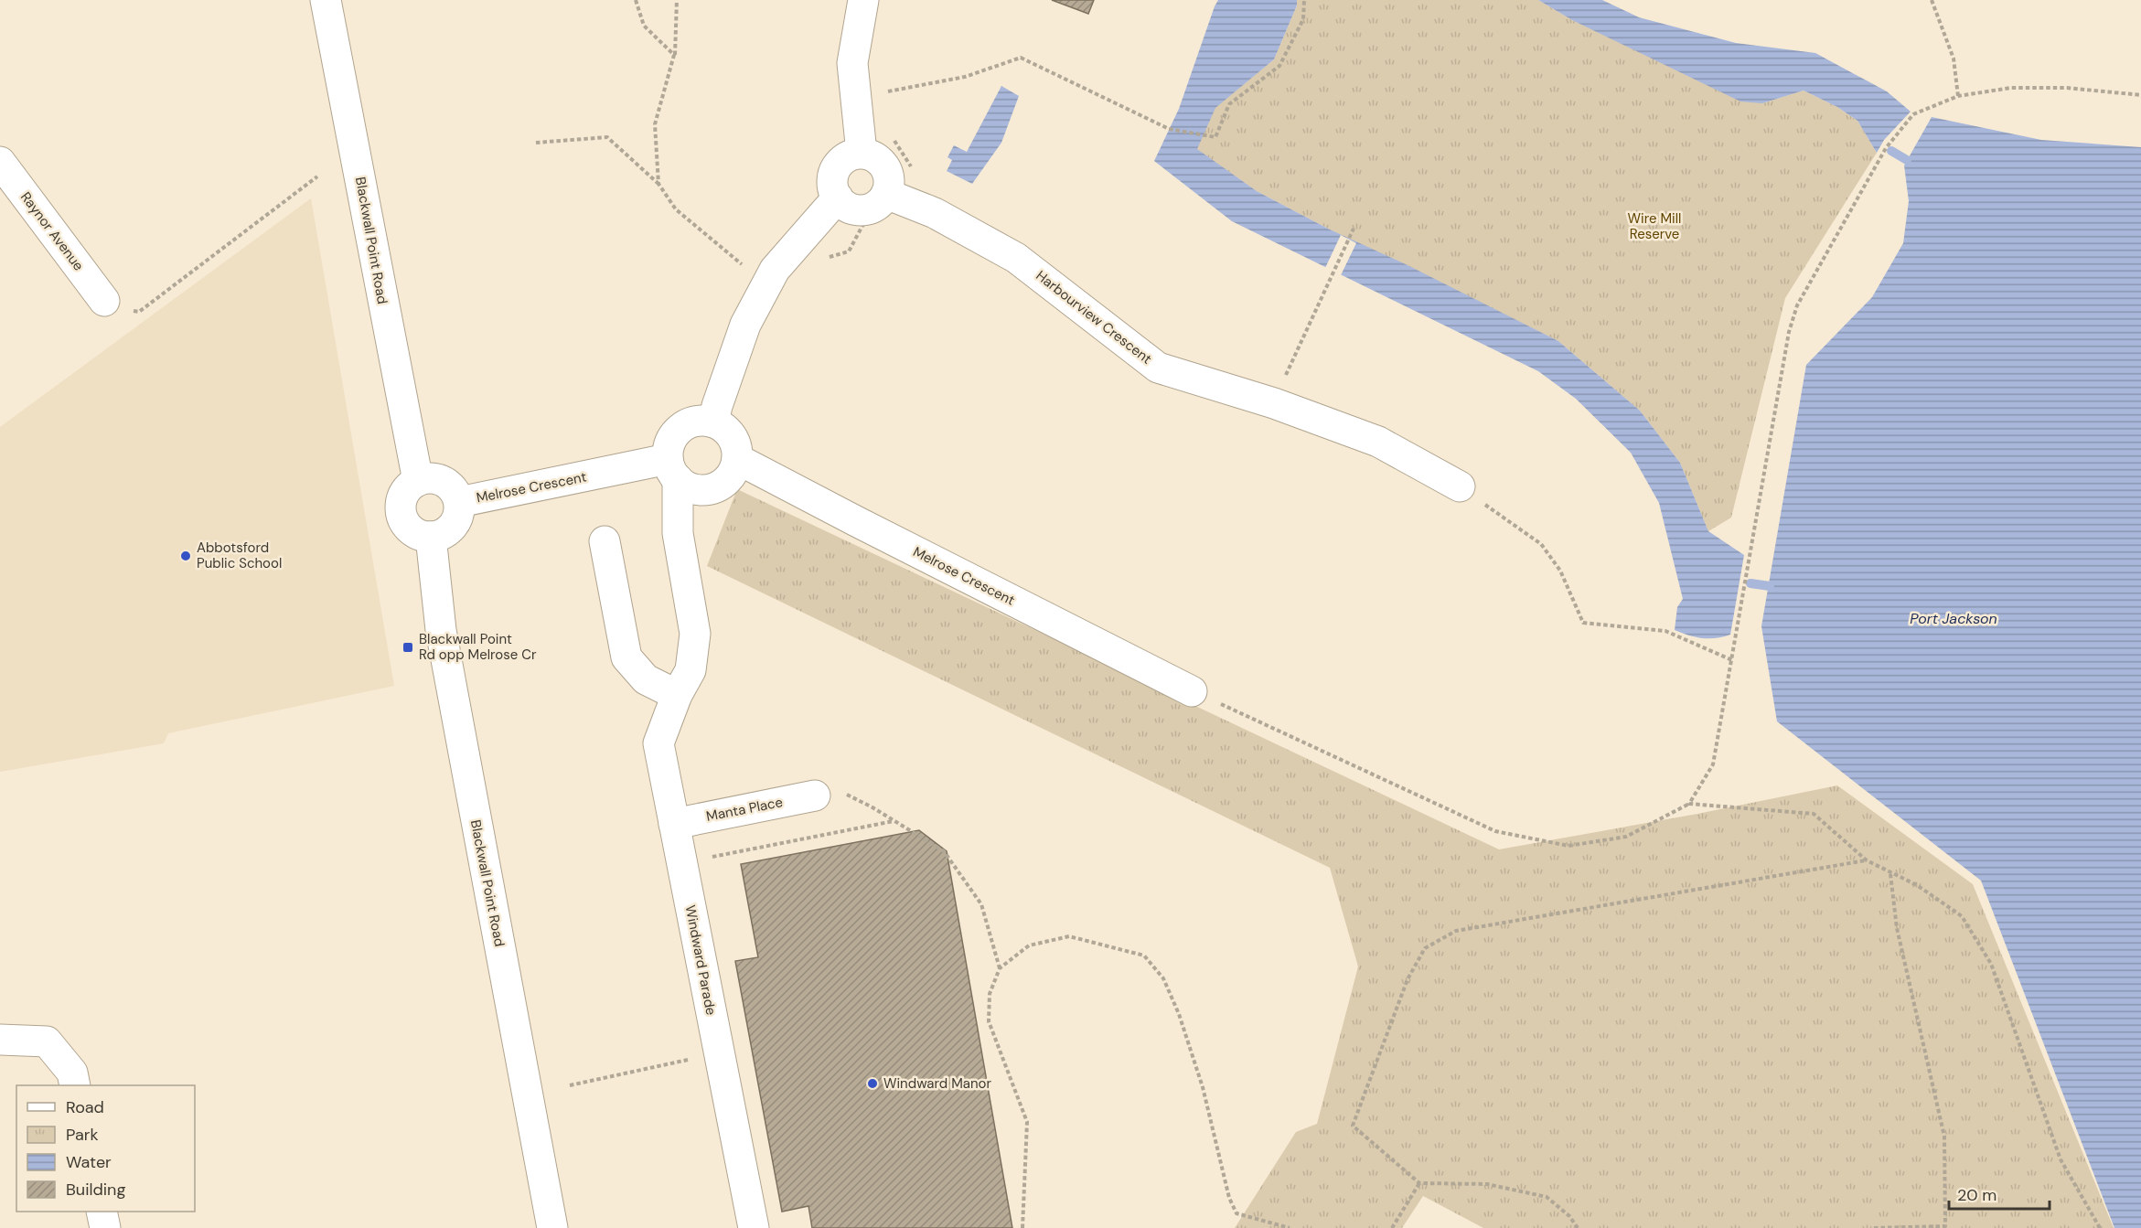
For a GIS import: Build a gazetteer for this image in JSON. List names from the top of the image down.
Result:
{
  "streets": {
    "street": [
      "Raynor Avenue",
      "Blackwall Point Road",
      "Harbourview Crescent",
      "Melrose Crescent",
      "Manta Place",
      "Windward Parade"
    ]
  },
  "crossings": [
    ["Blackwall Point Road", "Melrose Crescent"],
    ["Melrose Crescent", "Windward Parade"],
    ["Manta Place", "Windward Parade"]
  ],
  "water": ["Port Jackson"],
  "parks": ["Wire Mill Reserve"],
  "places": {
    "other": ["Abbotsford Public School", "Windward Manor"],
    "transit": ["Blackwall Point Rd opp Melrose Cr"]
  },
  "legend": [
    "Road",
    "Park",
    "Water",
    "Building"
  ],
  "scale_bar": "20 m"
}
